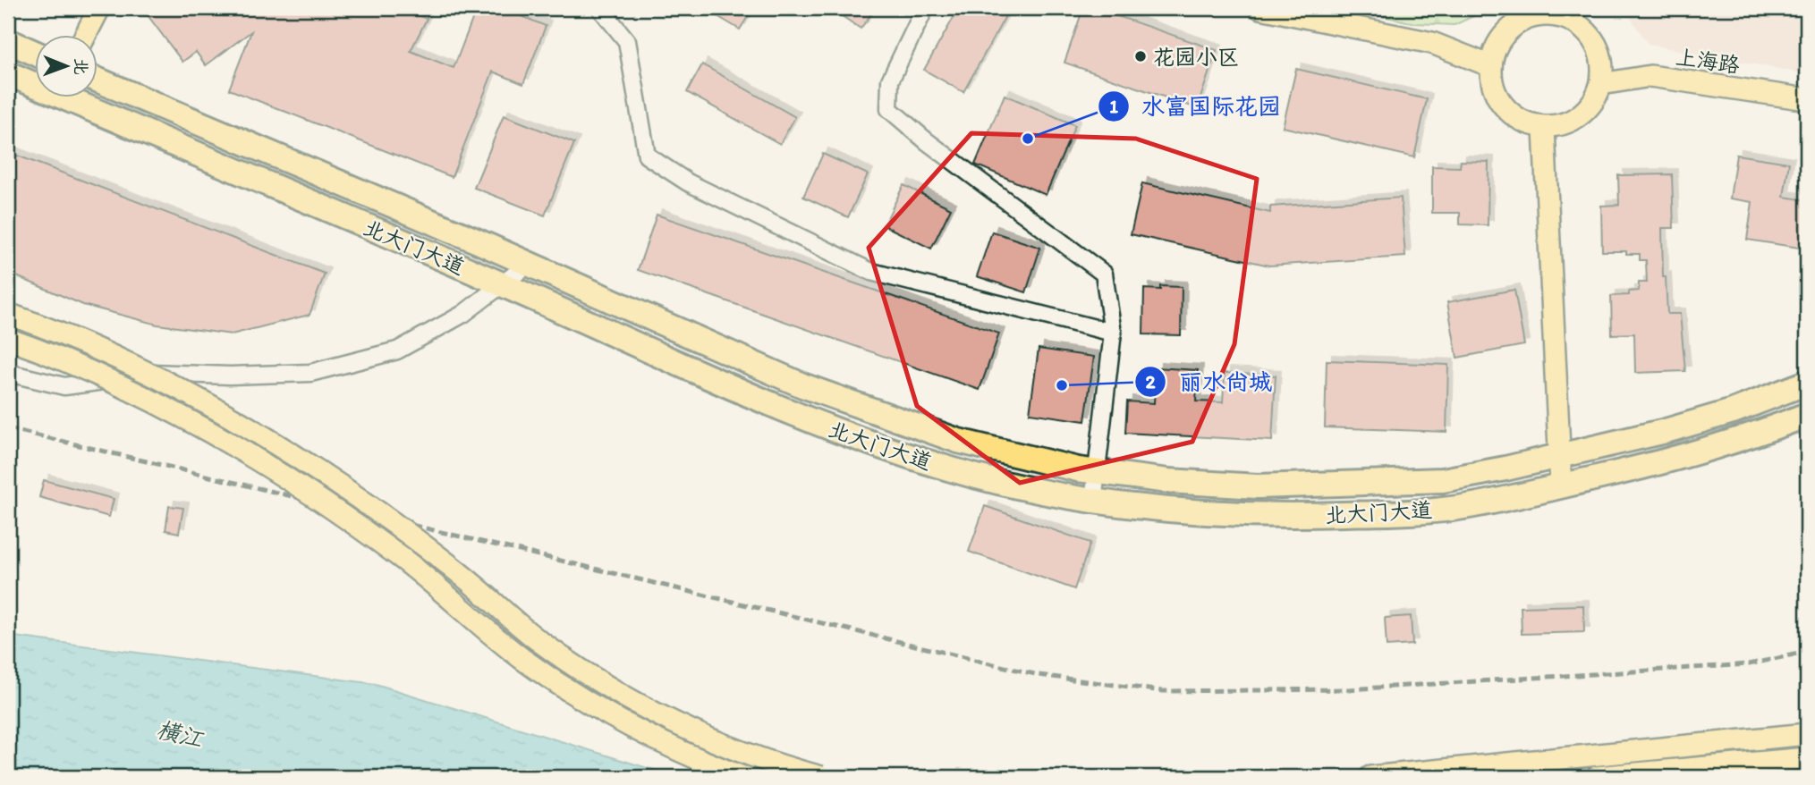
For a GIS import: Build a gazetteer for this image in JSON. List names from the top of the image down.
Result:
{
  "streets": {
    "highway": ["北大门大道"],
    "main road": ["上海路"]
  },
  "water": ["横江"],
  "places": ["花园小区", "水富国际花园", "丽水尚城"],
  "north": "right"
}
